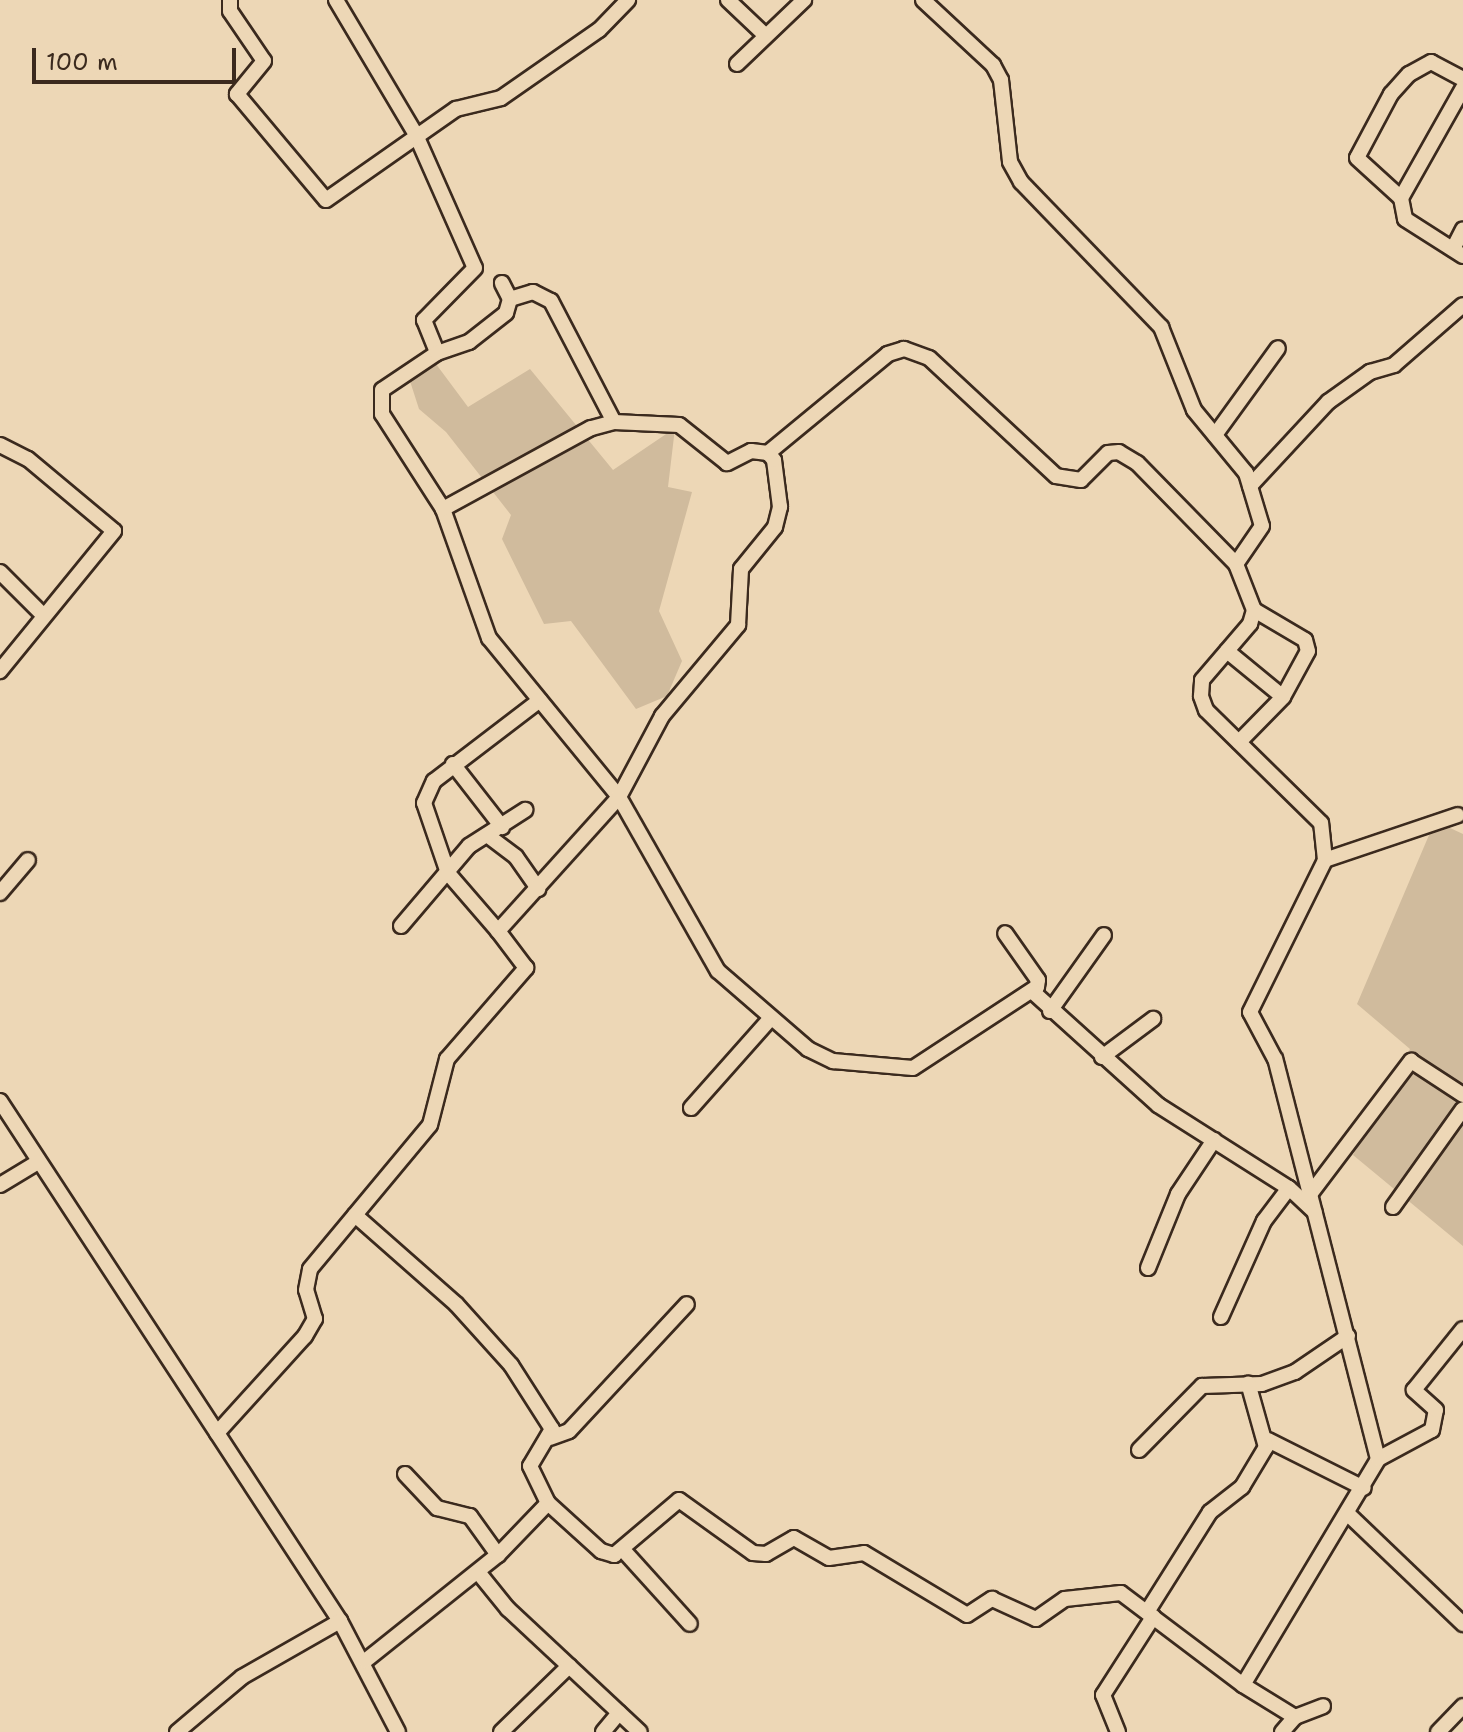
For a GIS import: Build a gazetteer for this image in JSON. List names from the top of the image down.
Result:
{
  "scale_bar": "100 m"
}
